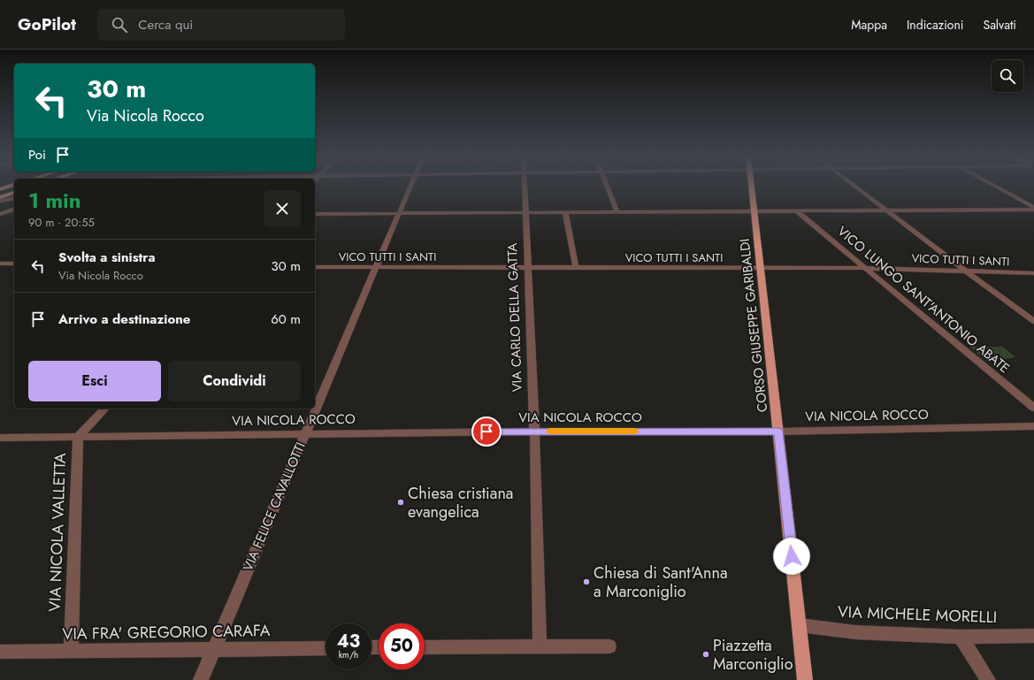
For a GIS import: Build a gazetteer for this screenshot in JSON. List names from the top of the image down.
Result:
{
  "streets": {
    "main road": ["CORSO GIUSEPPE GARIBALDI"],
    "street": [
      "VICO TUTTI I SANTI",
      "VICO LUNGO SANT'ANTONIO ABATE",
      "VIA CARLO DELLA GATTA",
      "VIA NICOLA ROCCO",
      "VIA FELICE CAVALLOTTI",
      "VIA NICOLA VALLETTA",
      "VIA MICHELE MORELLI",
      "VIA FRA' GREGORIO CARAFA"
    ]
  },
  "crossings": [
    ["VICO TUTTI I SANTI", "VICO LUNGO SANT'ANTONIO ABATE"],
    ["VICO TUTTI I SANTI", "VIA CARLO DELLA GATTA"],
    ["VICO TUTTI I SANTI", "CORSO GIUSEPPE GARIBALDI"],
    ["VICO TUTTI I SANTI", "VIA FELICE CAVALLOTTI"],
    ["VIA CARLO DELLA GATTA", "VIA NICOLA ROCCO"],
    ["CORSO GIUSEPPE GARIBALDI", "VIA NICOLA ROCCO"],
    ["CORSO GIUSEPPE GARIBALDI", "VIA MICHELE MORELLI"],
    ["VIA NICOLA ROCCO", "VIA FELICE CAVALLOTTI"],
    ["VIA NICOLA ROCCO", "VIA NICOLA VALLETTA"],
    ["VIA FELICE CAVALLOTTI", "VIA FRA' GREGORIO CARAFA"],
    ["VIA NICOLA VALLETTA", "VIA FRA' GREGORIO CARAFA"]
  ],
  "places": ["Chiesa cristiana evangelica", "Chiesa di Sant'Anna a Marconiglio", "Piazzetta Marconiglio"],
  "page": {
    "header": "GoPilot",
    "search": "Cerca qui",
    "nav": ["Mappa", "Indicazioni", "Salvati"],
    "turn": ["30 m", "Via Nicola Rocco"],
    "then": "Poi",
    "heading": ["1 min", "90 m · 20:55"],
    "list": [
      {
        "name": "Svolta a sinistra",
        "note": "Via Nicola Rocco",
        "value": "30 m"
      },
      {
        "name": "Arrivo a destinazione",
        "value": "60 m"
      }
    ],
    "buttons": ["Esci", "Condividi"],
    "speed": "43 km/h",
    "limit": "50"
  }
}
